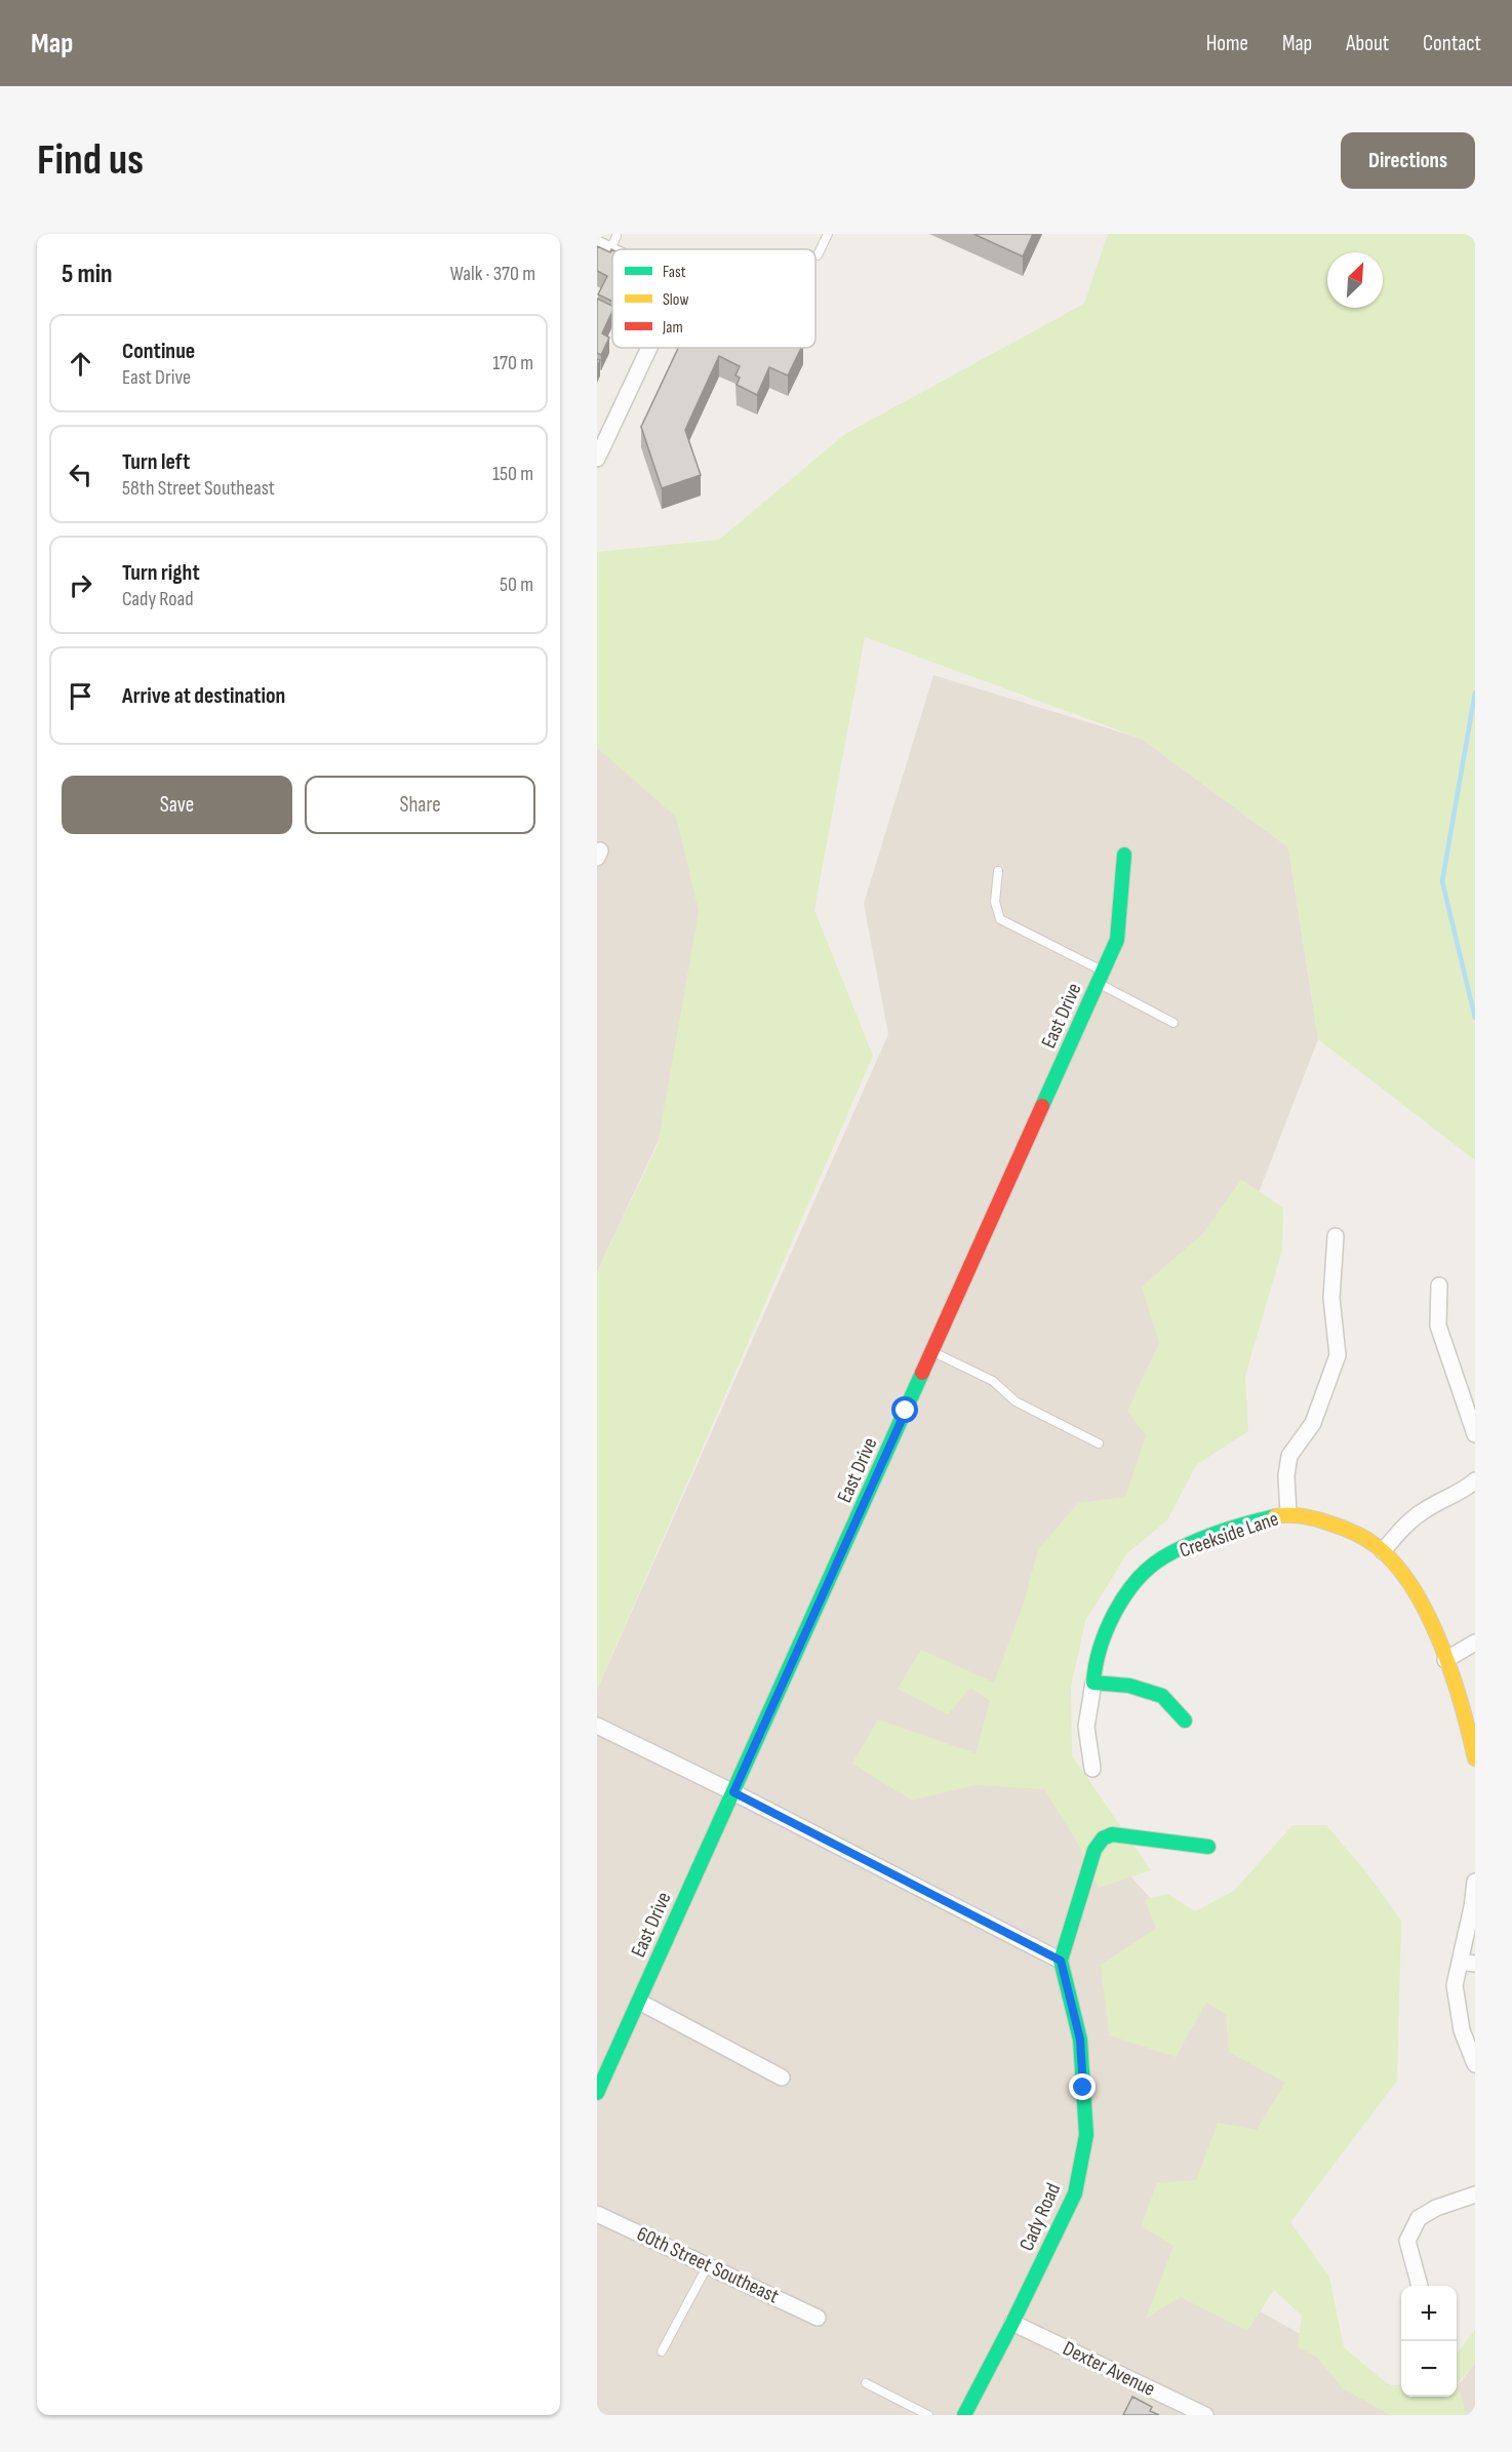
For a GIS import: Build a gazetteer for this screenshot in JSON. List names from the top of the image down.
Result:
{
  "streets": {
    "street": [
      "East Drive",
      "Creekside Lane",
      "Cady Road",
      "60th Street Southeast",
      "Dexter Avenue"
    ]
  },
  "crossings": [
    ["Cady Road", "Dexter Avenue"]
  ],
  "legend": ["Fast", "Slow", "Jam"],
  "north": "top right",
  "page": {
    "header": "Map",
    "nav": [
      "Home",
      "Map",
      "About",
      "Contact"
    ],
    "buttons": [
      "Directions",
      ["Save", "Share"]
    ],
    "title": "Find us",
    "heading": ["5 min", "Walk · 370 m"],
    "list": [
      ["Continue", "East Drive", "170 m"],
      ["Turn left", "58th Street Southeast", "150 m"],
      ["Turn right", "Cady Road", "50 m"],
      "Arrive at destination"
    ],
    "map_buttons": ["+", "−"]
  }
}
